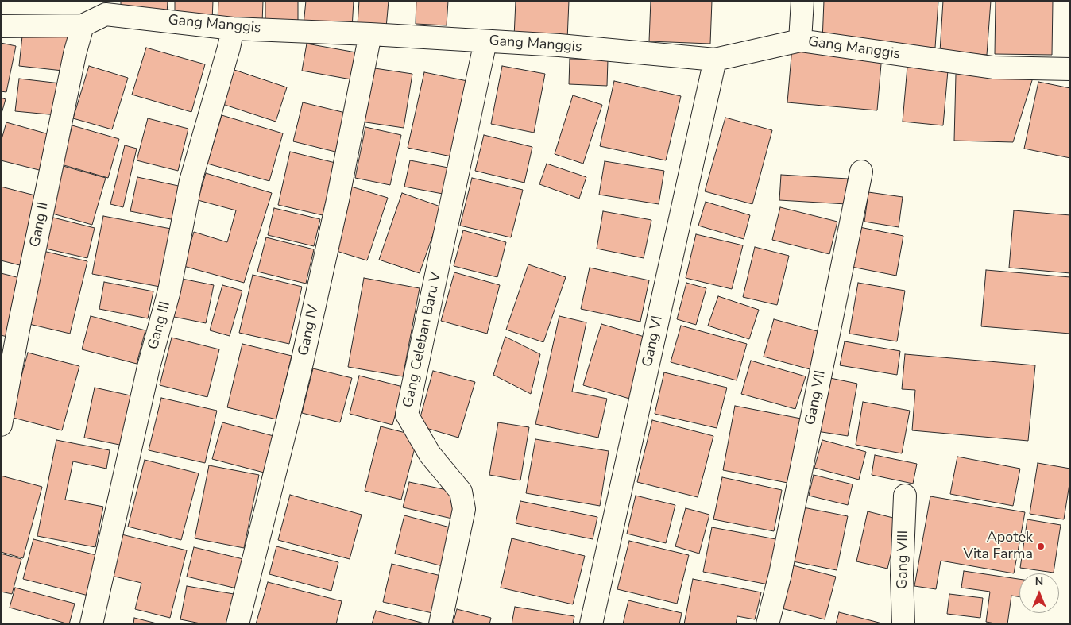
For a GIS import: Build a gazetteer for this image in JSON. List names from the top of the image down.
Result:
{
  "streets": {
    "street": [
      "Gang Manggis",
      "Gang II",
      "Gang III",
      "Gang IV",
      "Gang Celeban Baru V",
      "Gang VI",
      "Gang VII",
      "Gang VIII"
    ]
  },
  "crossings": [
    ["Gang Manggis", "Gang II"],
    ["Gang Manggis", "Gang III"],
    ["Gang Manggis", "Gang IV"],
    ["Gang Manggis", "Gang Celeban Baru V"],
    ["Gang Manggis", "Gang VI"]
  ],
  "places": ["Apotek Vita Farma"],
  "north": "top"
}
